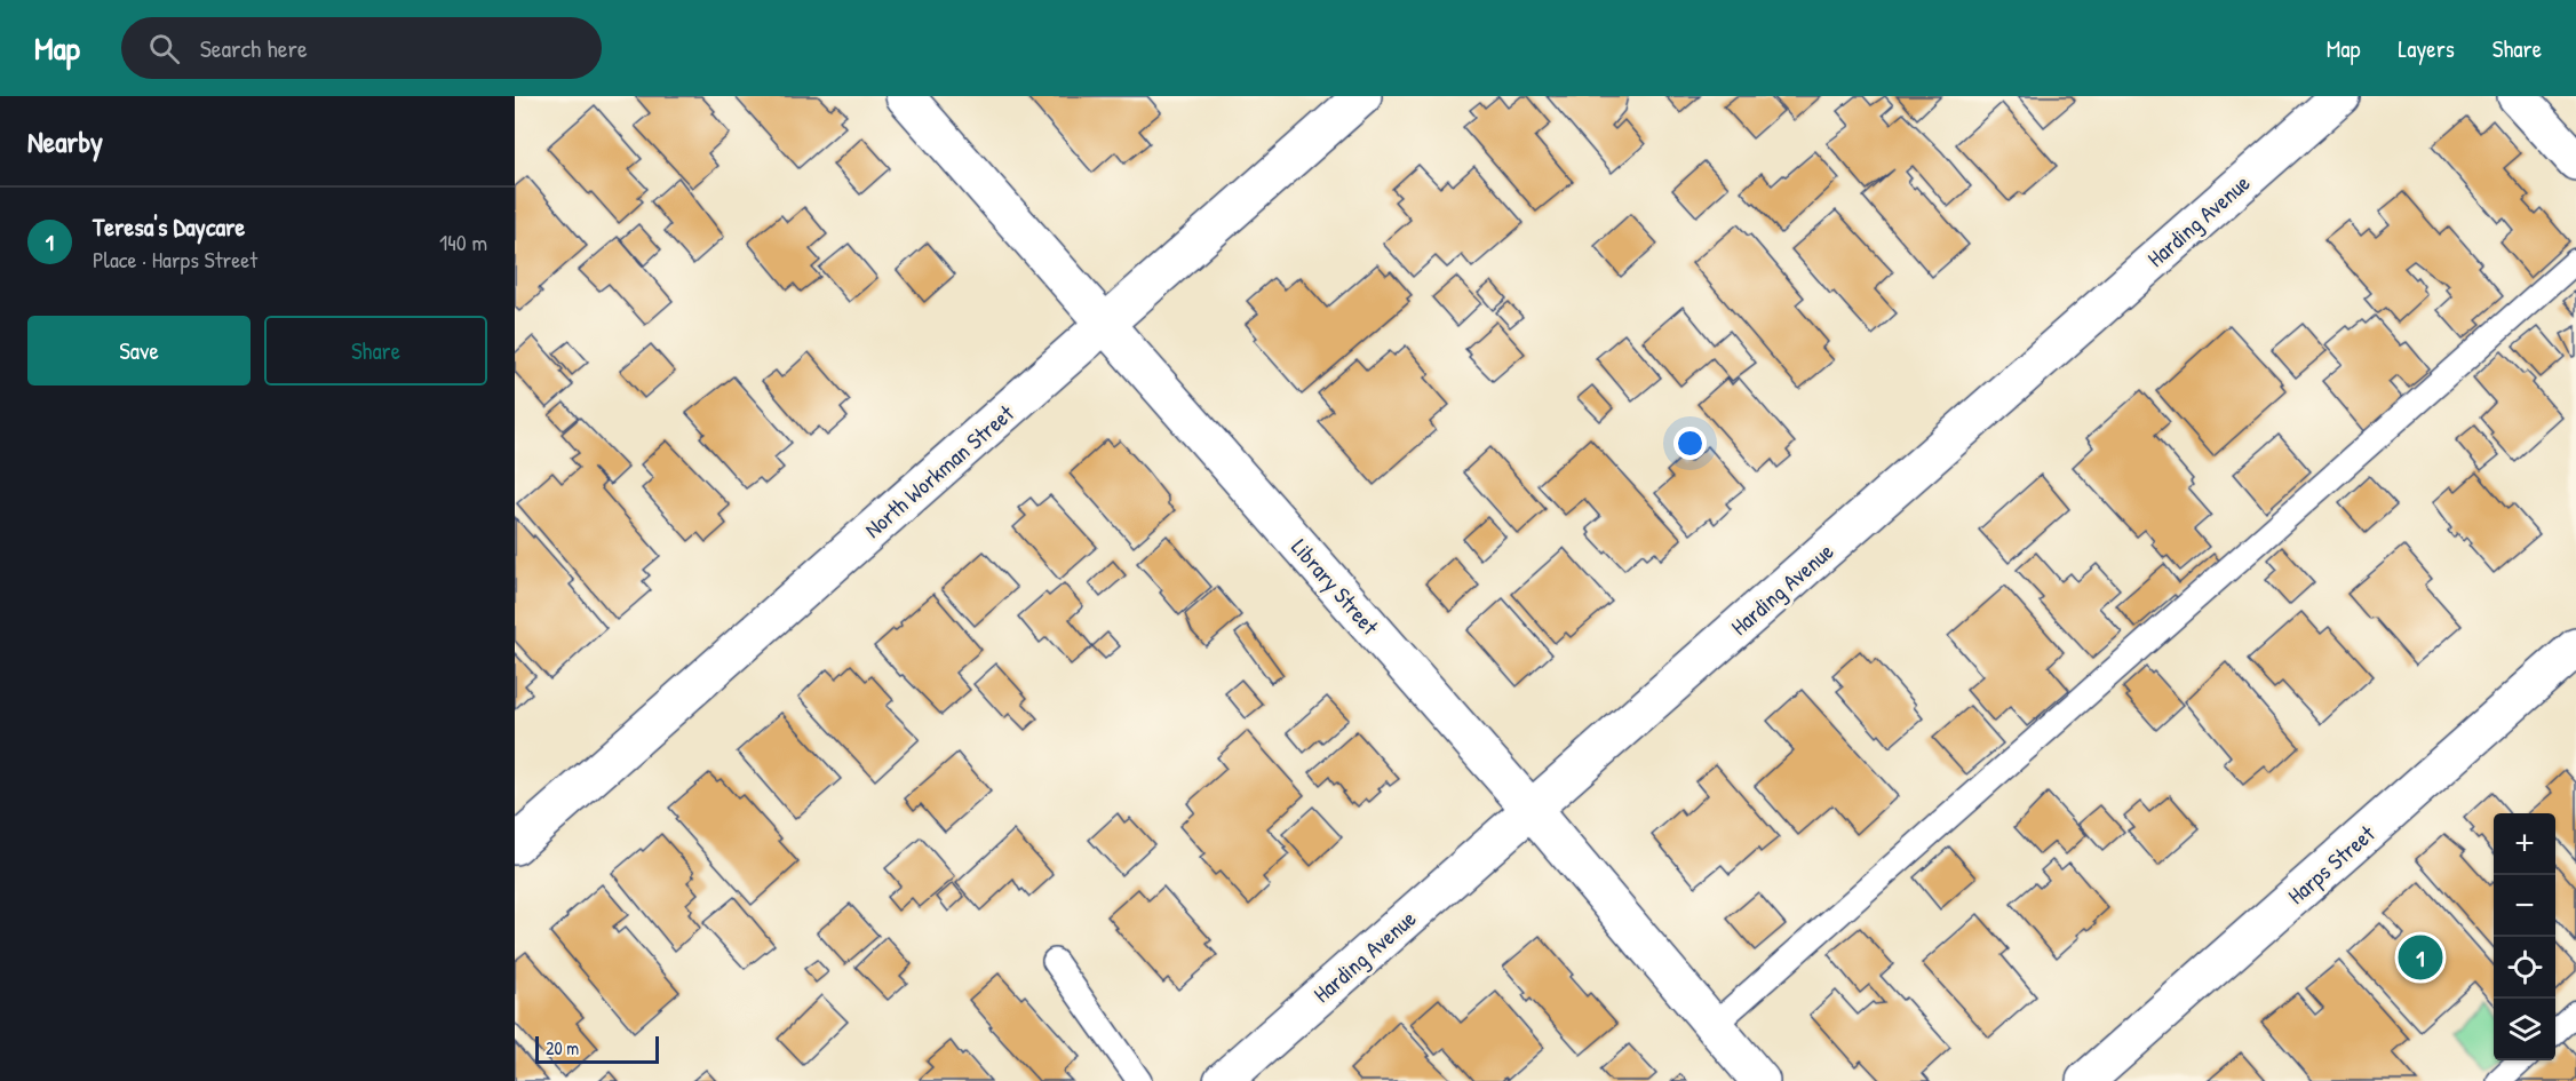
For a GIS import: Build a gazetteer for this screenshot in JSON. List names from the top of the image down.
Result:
{
  "streets": {
    "street": [
      "Harding Avenue",
      "North Workman Street",
      "Library Street",
      "Harps Street"
    ]
  },
  "crossings": [
    ["Harding Avenue", "Library Street"],
    ["North Workman Street", "Library Street"]
  ],
  "scale_bar": "20 m",
  "page": {
    "header": "Map",
    "search": "Search here",
    "nav": ["Map", "Layers", "Share"],
    "heading": "Nearby",
    "list": [
      {
        "mark": "1",
        "name": "Teresa's Daycare",
        "note": "Place · Harps Street",
        "value": "140 m"
      }
    ],
    "buttons": ["Save", "Share"],
    "map_buttons": ["+", "−"],
    "pins": "1",
    "scale": "20 m"
  }
}
